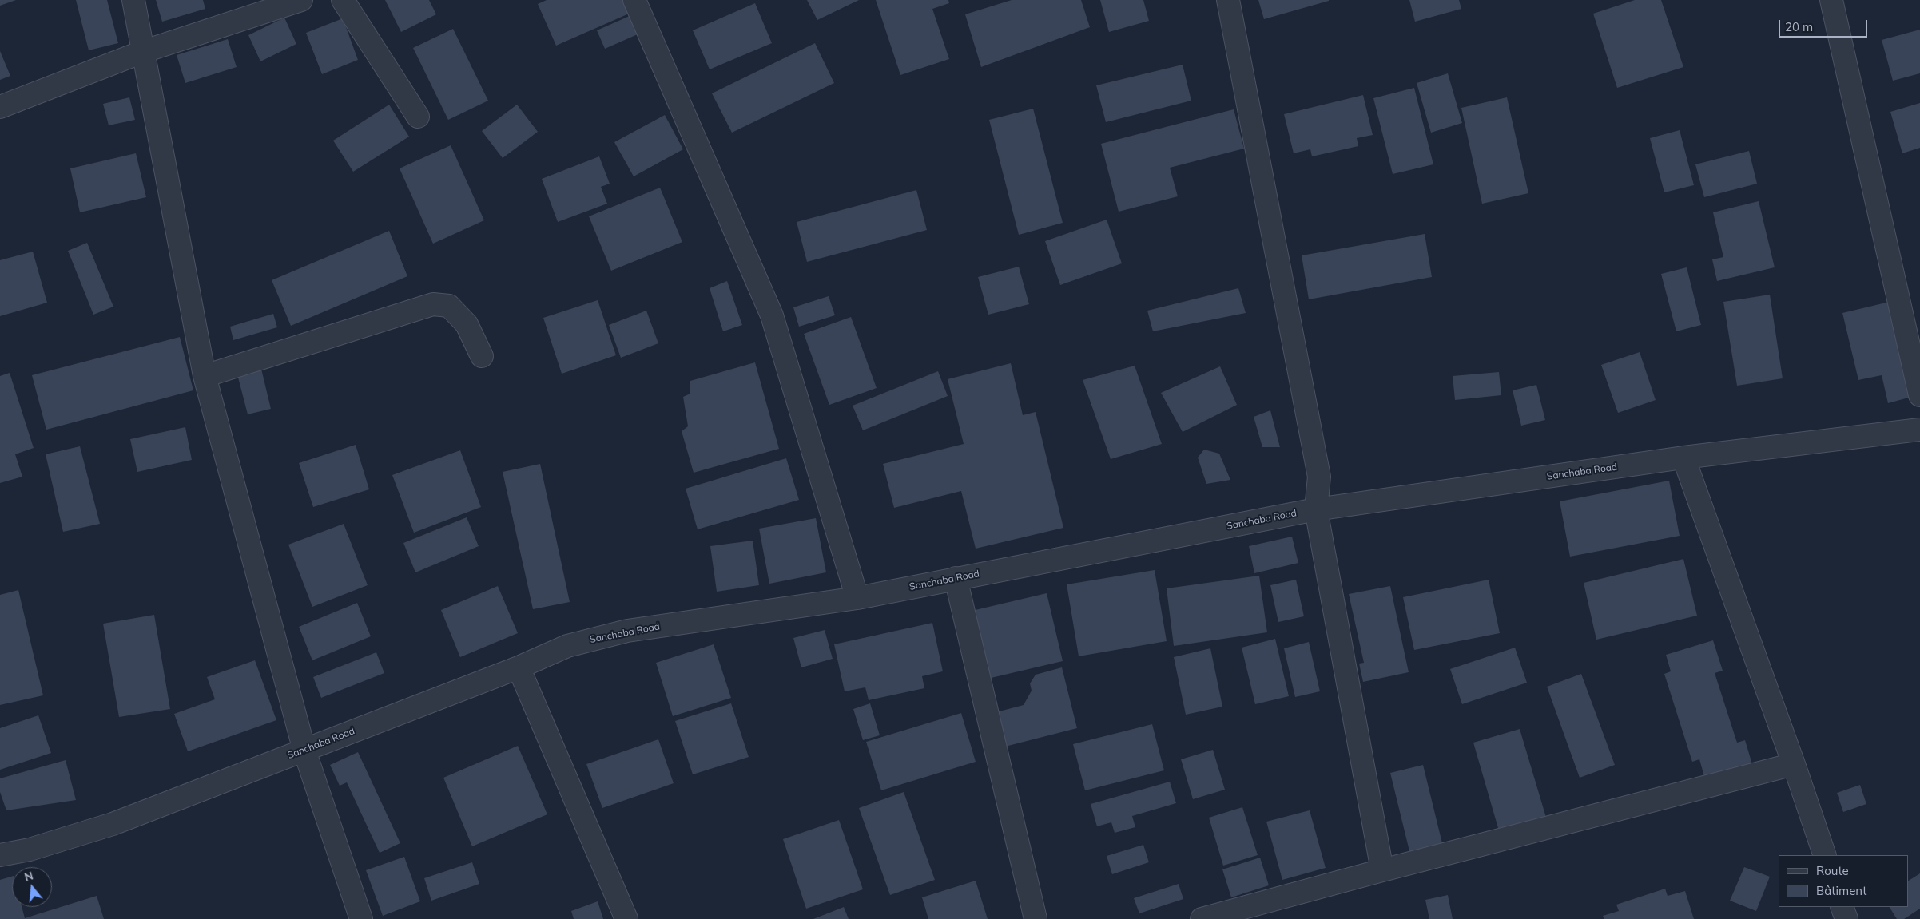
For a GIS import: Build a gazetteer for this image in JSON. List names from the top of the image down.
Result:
{
  "streets": {
    "street": ["Sanchaba Road"]
  },
  "legend": ["Route", "Bâtiment"],
  "scale_bar": "20 m",
  "north": "top"
}
